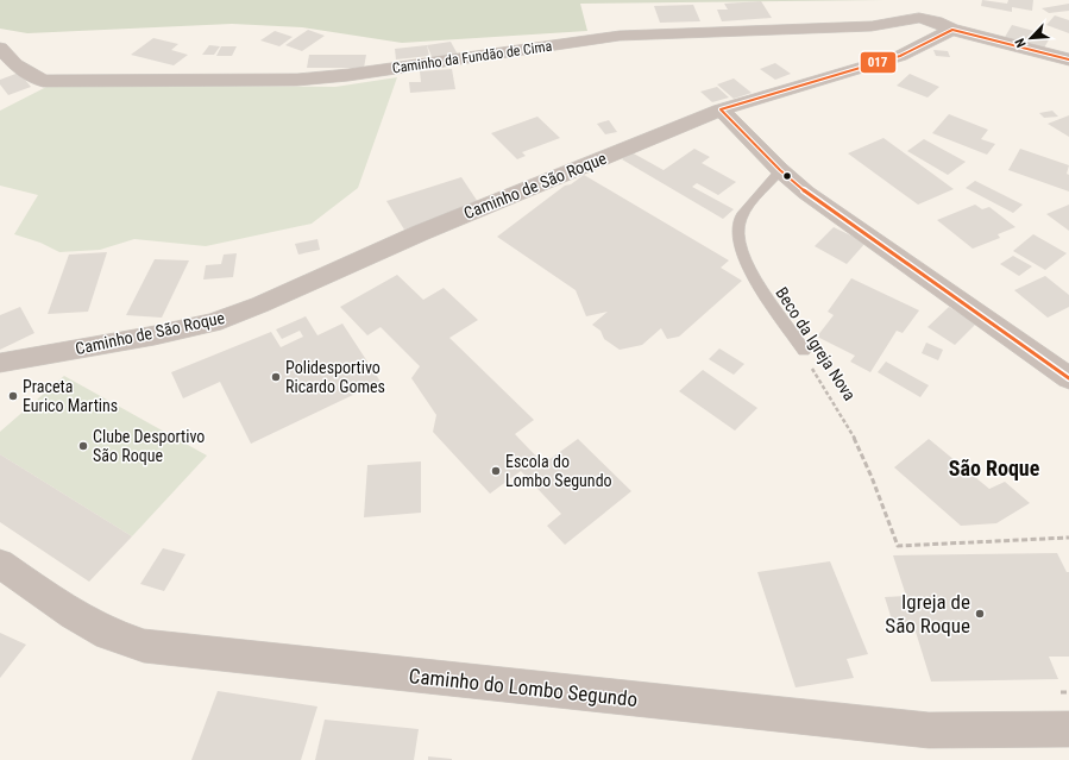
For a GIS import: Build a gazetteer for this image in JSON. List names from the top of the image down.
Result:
{
  "streets": {
    "street": ["Caminho da Fundão de Cima", "Caminho de São Roque", "Caminho do Lombo Segundo"],
    "lane": ["Beco da Igreja Nova"]
  },
  "crossings": [
    ["Caminho da Fundão de Cima", "Caminho de São Roque"]
  ],
  "districts": ["São Roque"],
  "places": [
    "Polidesportivo Ricardo Gomes",
    "Praceta Eurico Martins",
    "Clube Desportivo São Roque",
    "Escola do Lombo Segundo",
    "Igreja de São Roque"
  ],
  "lines": ["transit line 017"],
  "north": "bottom left"
}
